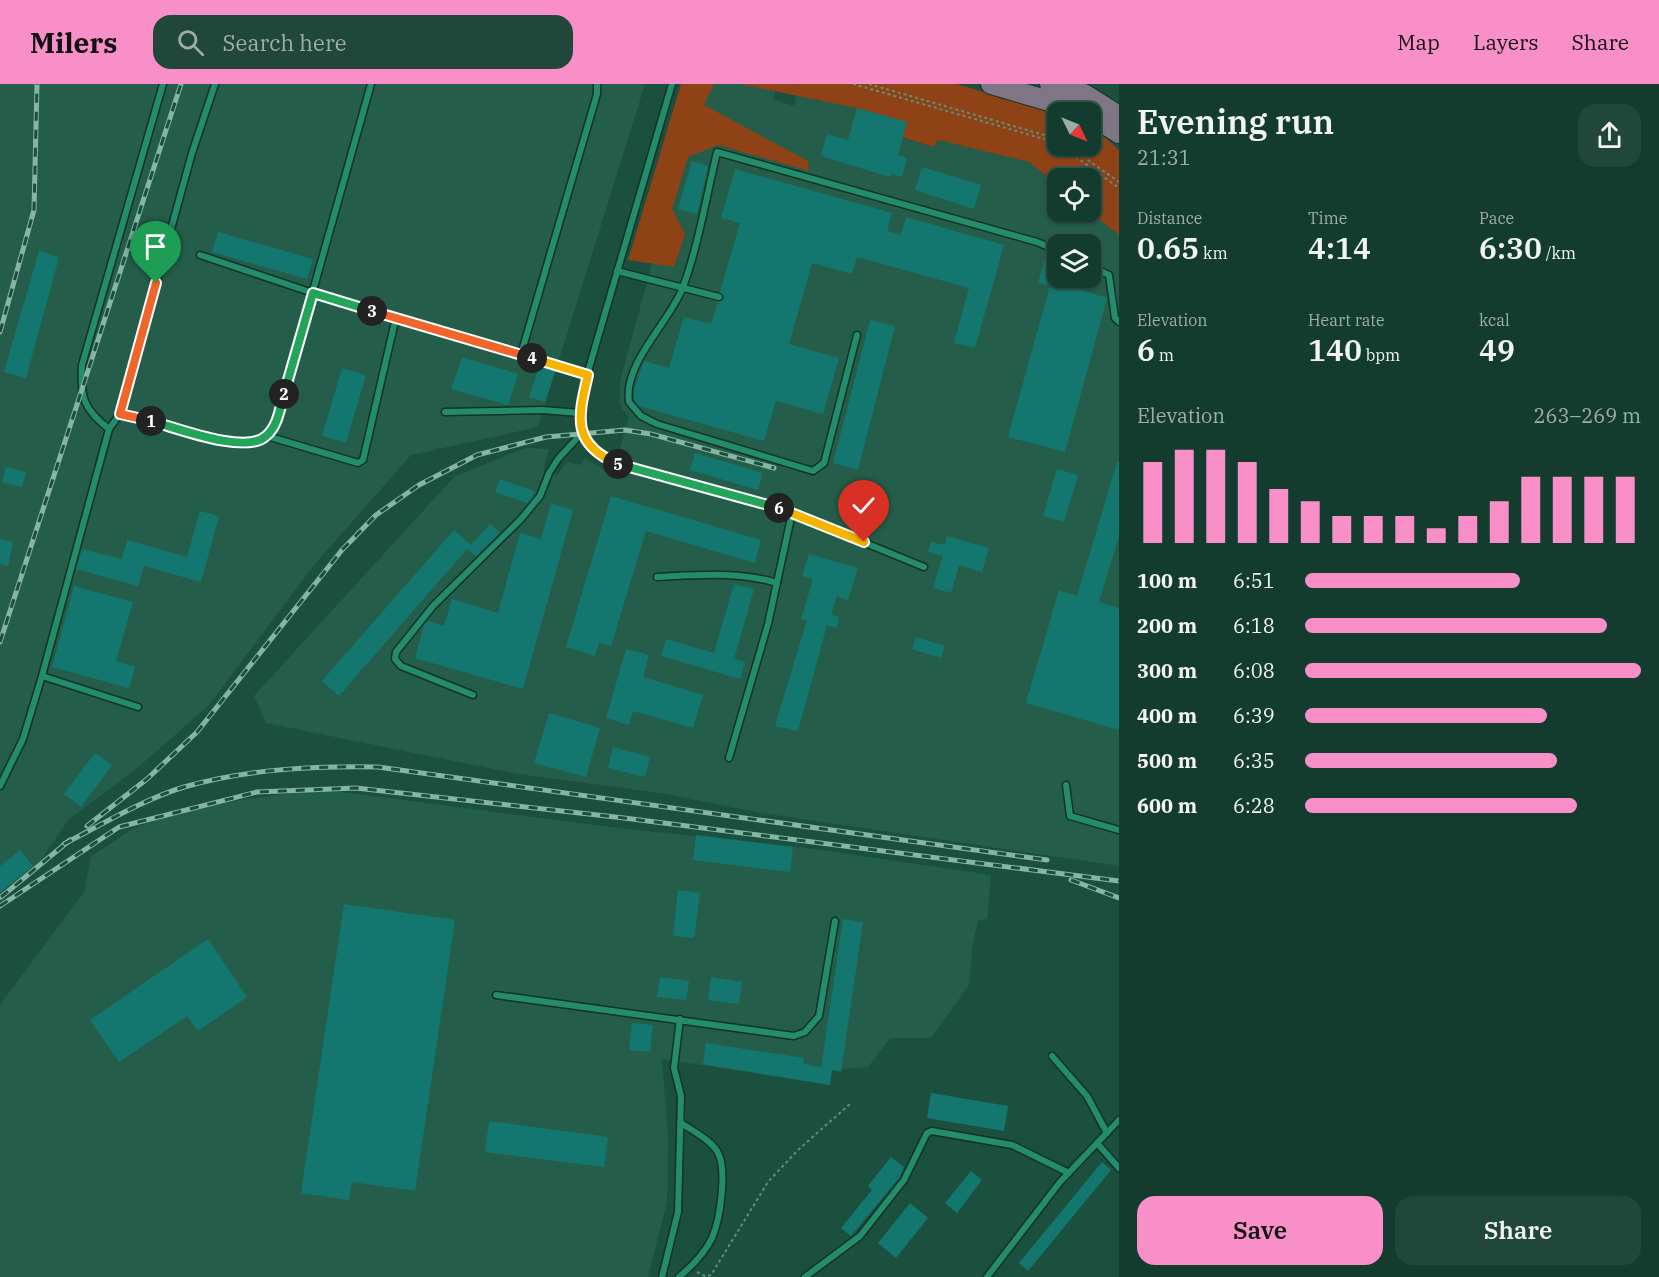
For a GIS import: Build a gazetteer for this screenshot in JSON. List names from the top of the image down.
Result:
{
  "north": "bottom right",
  "page": {
    "header": "Milers",
    "search": "Search here",
    "nav": ["Map", "Layers", "Share"],
    "heading": ["Evening run", "21:31"],
    "stats": [
      ["Distance", "0.65 km"],
      ["Time", "4:14"],
      ["Pace", "6:30 /km"],
      ["Elevation", "6 m"],
      ["Heart rate", "140 bpm"],
      ["kcal", "49"]
    ],
    "pins": [
      "3",
      "4",
      "2",
      "1",
      "5",
      "6"
    ],
    "chart": ["Elevation", "263–269 m"],
    "list": [
      {
        "name": "100 m",
        "note": "6:51"
      },
      {
        "name": "200 m",
        "note": "6:18"
      },
      {
        "name": "300 m",
        "note": "6:08"
      },
      {
        "name": "400 m",
        "note": "6:39"
      },
      {
        "name": "500 m",
        "note": "6:35"
      },
      {
        "name": "600 m",
        "note": "6:28"
      }
    ],
    "buttons": ["Save", "Share"]
  }
}
